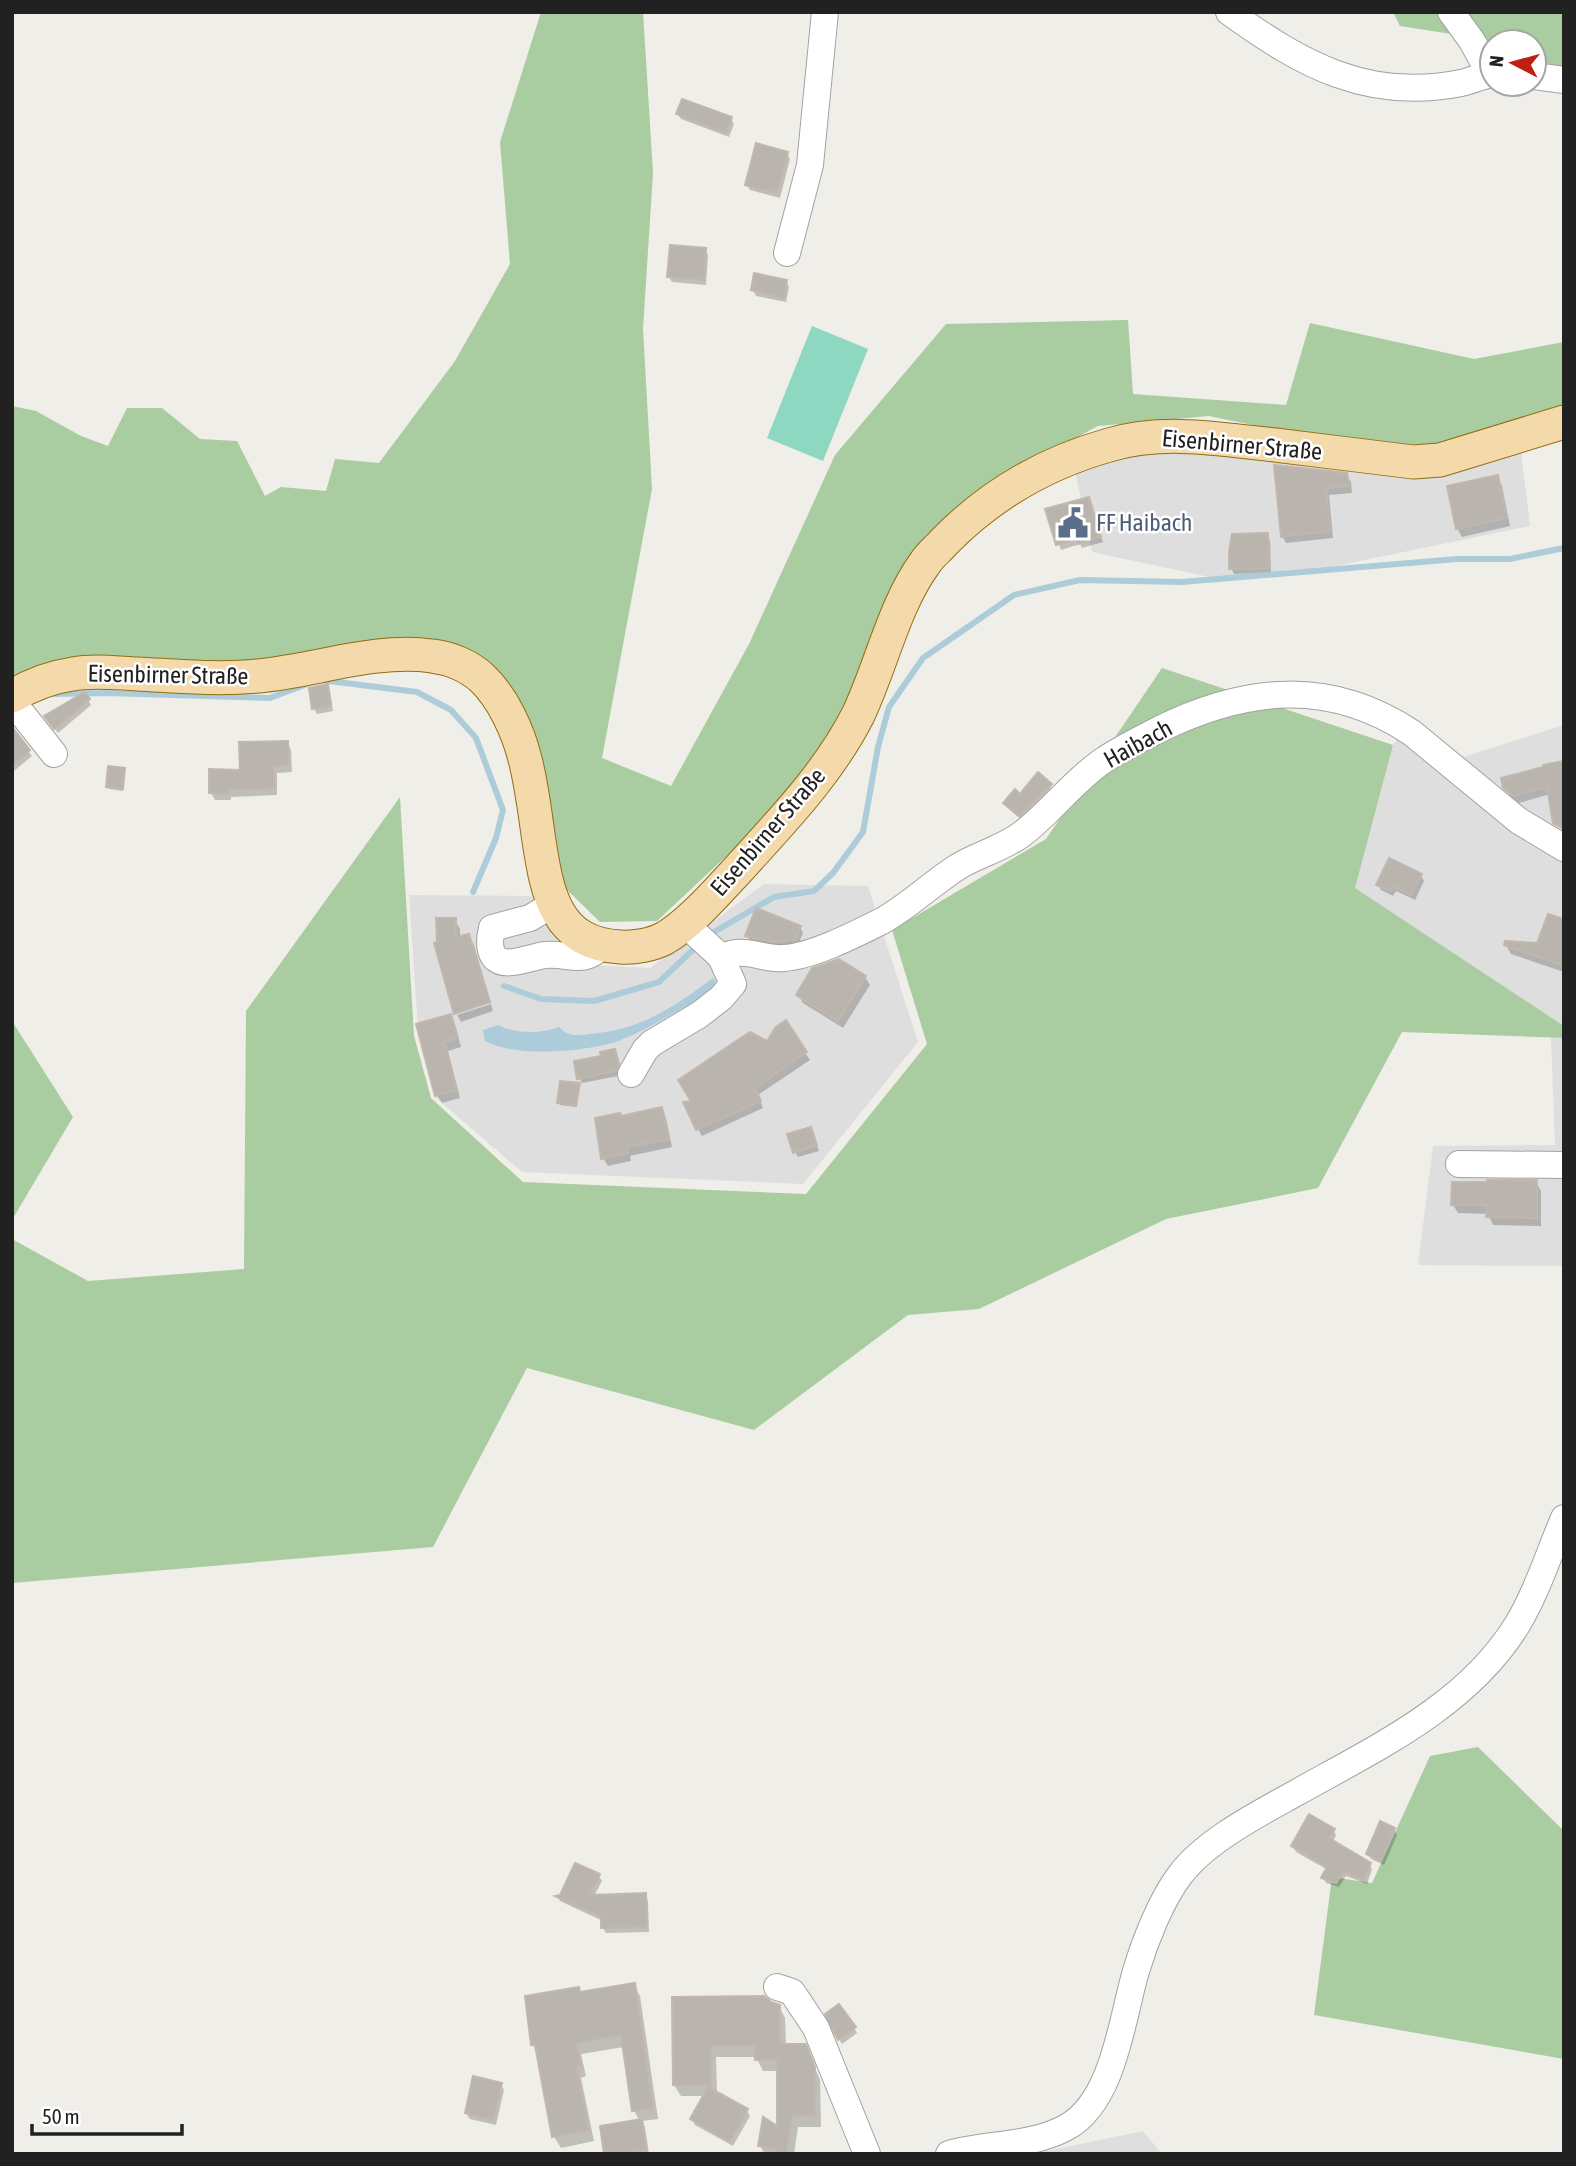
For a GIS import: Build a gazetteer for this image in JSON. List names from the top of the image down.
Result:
{
  "streets": {
    "main road": ["Eisenbirner Straße"],
    "street": ["Haibach"]
  },
  "crossings": [
    ["Eisenbirner Straße", "Haibach"]
  ],
  "places": {
    "public building": ["FF Haibach"]
  },
  "scale_bar": "50 m",
  "north": "left"
}
